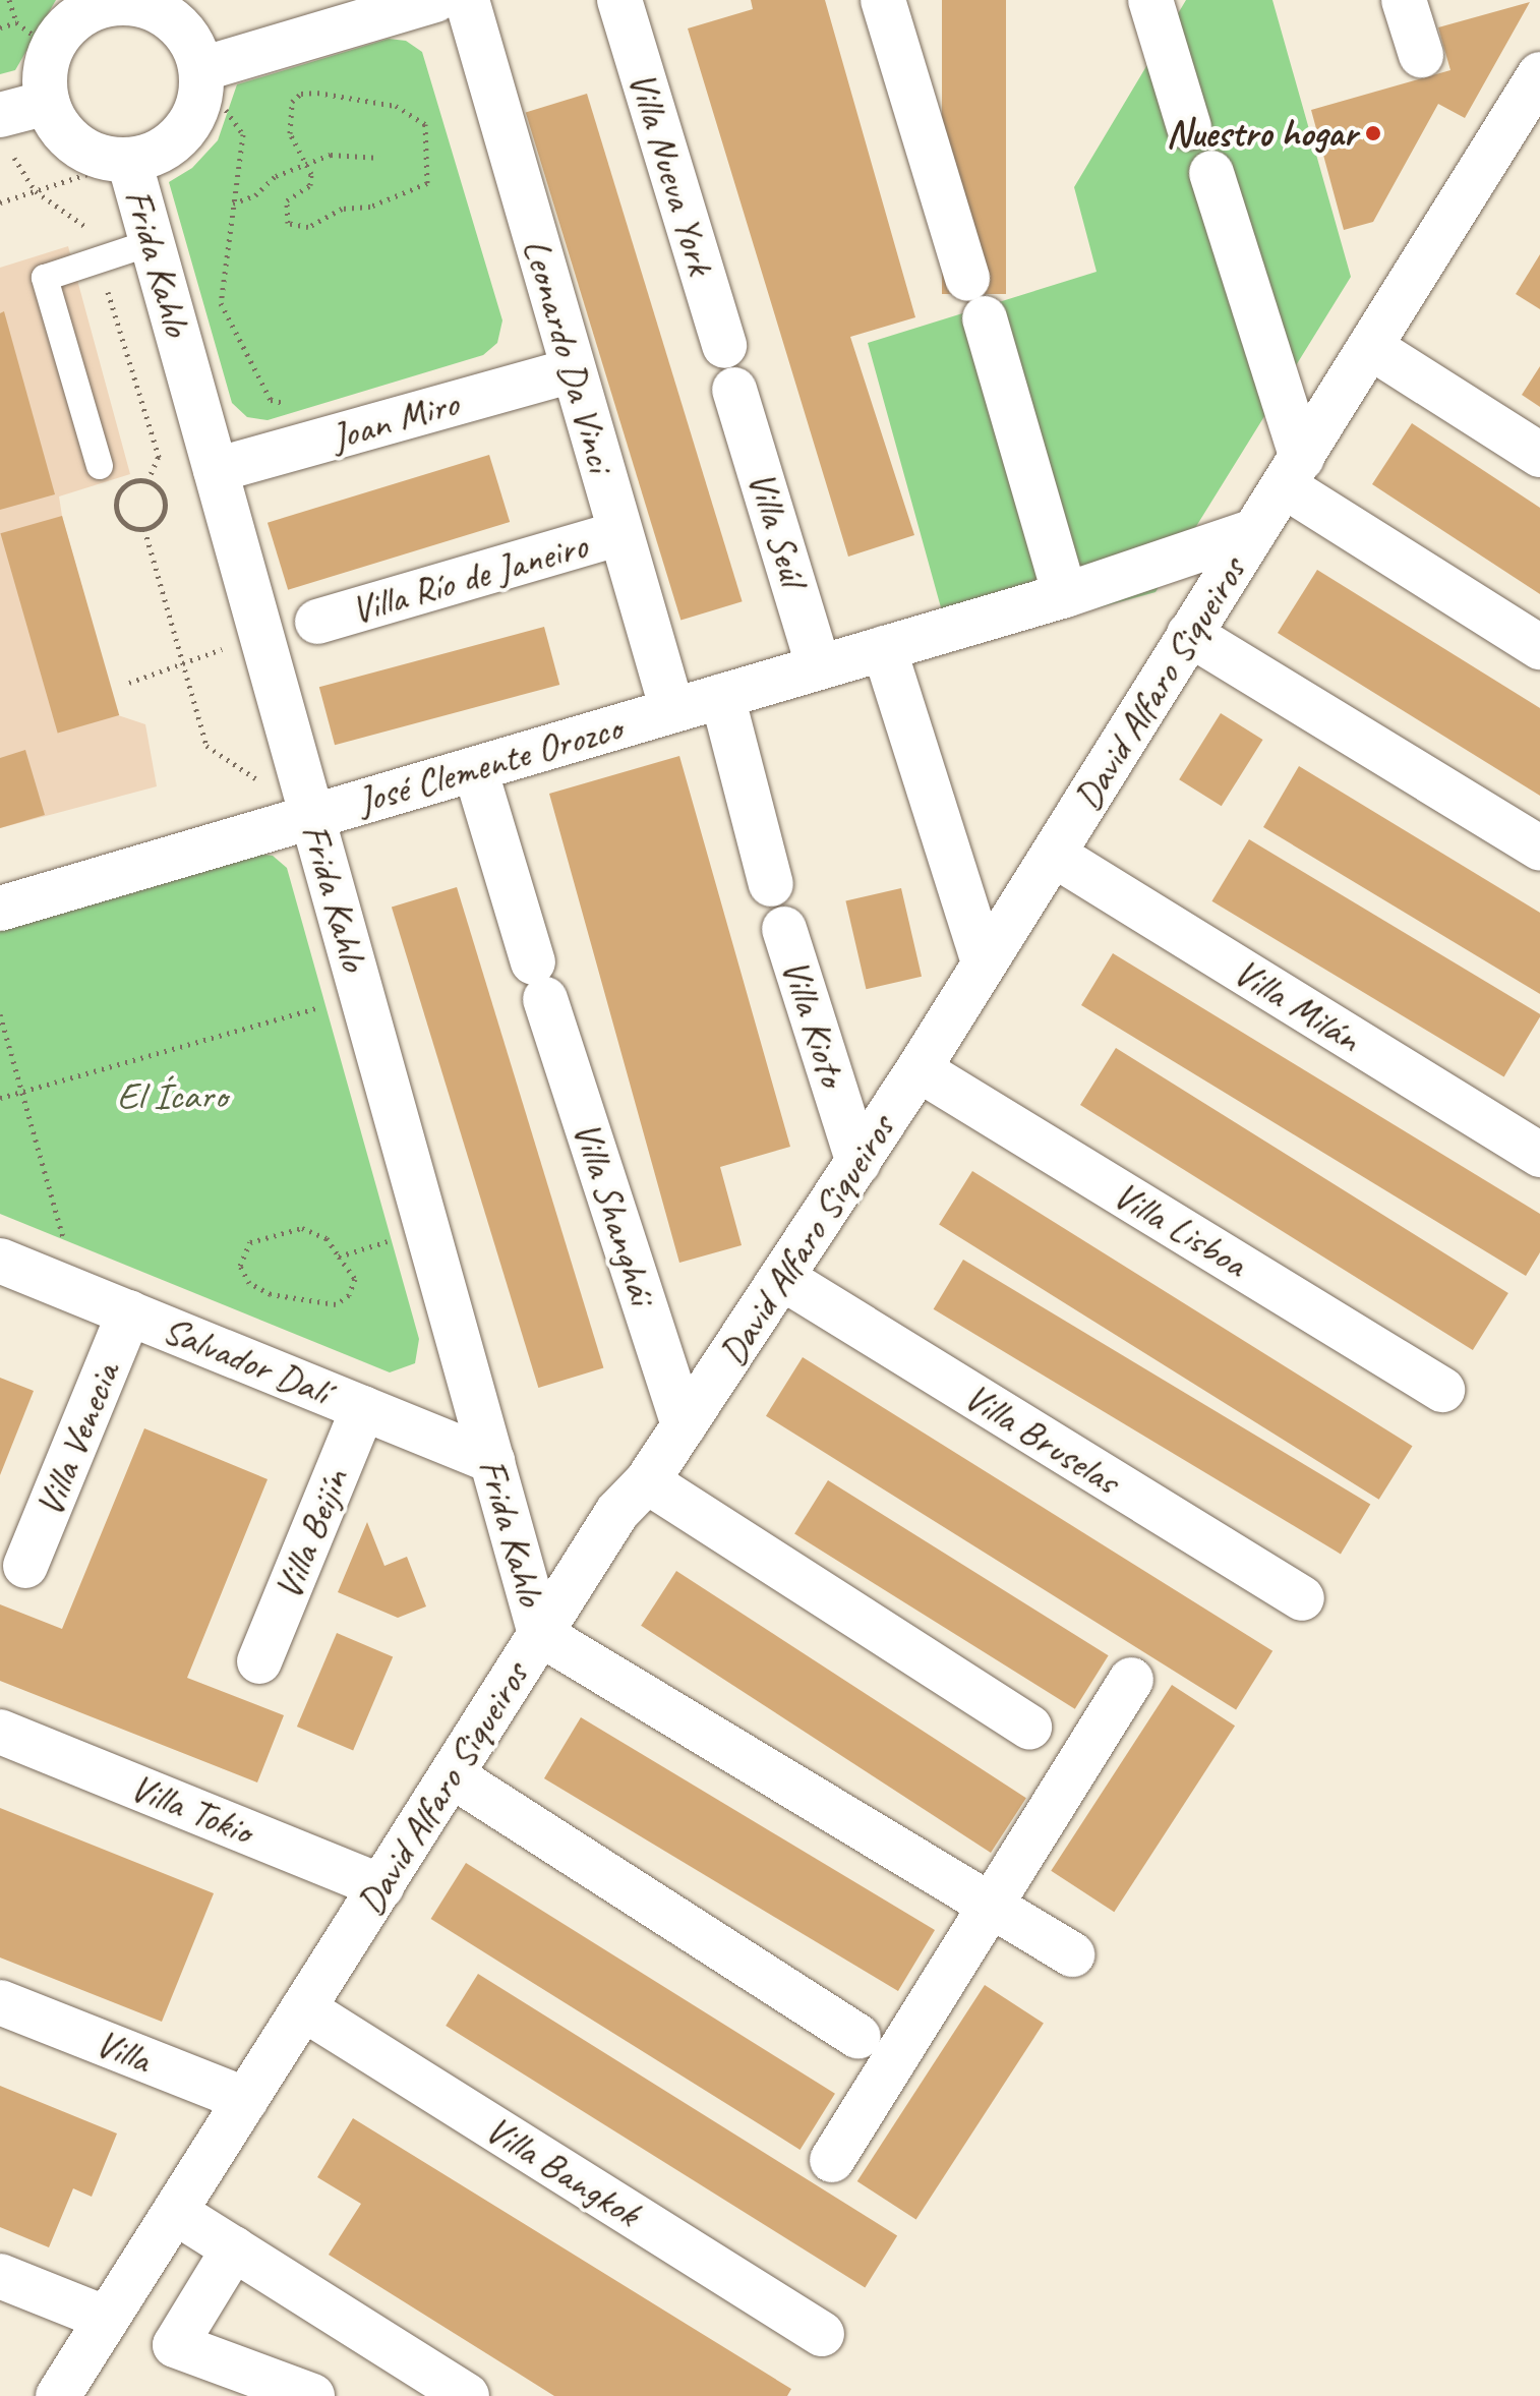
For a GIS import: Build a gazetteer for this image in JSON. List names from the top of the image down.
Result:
{
  "streets": {
    "street": [
      "Villa Nueva York",
      "Frida Kahlo",
      "Leonardo Da Vinci",
      "Joan Miro",
      "Villa Seúl",
      "Villa Río de Janeiro",
      "David Alfaro Siqueiros",
      "José Clemente Orozco",
      "Villa Milán",
      "Villa Kioto",
      "Villa Shanghái",
      "Villa Lisboa",
      "Salvador Dalí",
      "Villa Bruselas",
      "Villa Venecia",
      "Villa Beijín",
      "Villa Tokio",
      "Villa",
      "Villa Bangkok"
    ]
  },
  "crossings": [
    ["Frida Kahlo", "Joan Miro"],
    ["Frida Kahlo", "David Alfaro Siqueiros"],
    ["Frida Kahlo", "José Clemente Orozco"],
    ["Frida Kahlo", "Salvador Dalí"],
    ["Leonardo Da Vinci", "Joan Miro"],
    ["Leonardo Da Vinci", "Villa Río de Janeiro"],
    ["Leonardo Da Vinci", "José Clemente Orozco"],
    ["Villa Seúl", "José Clemente Orozco"],
    ["David Alfaro Siqueiros", "José Clemente Orozco"],
    ["David Alfaro Siqueiros", "Villa Milán"],
    ["David Alfaro Siqueiros", "Villa Kioto"],
    ["David Alfaro Siqueiros", "Villa Shanghái"],
    ["David Alfaro Siqueiros", "Villa Lisboa"],
    ["David Alfaro Siqueiros", "Villa Bruselas"],
    ["David Alfaro Siqueiros", "Villa Tokio"],
    ["David Alfaro Siqueiros", "Villa"],
    ["David Alfaro Siqueiros", "Villa Bangkok"],
    ["José Clemente Orozco", "Villa Shanghái"],
    ["Salvador Dalí", "Villa Venecia"],
    ["Salvador Dalí", "Villa Beijín"]
  ],
  "parks": ["El Ícaro"],
  "places": ["Nuestro hogar"]
}
